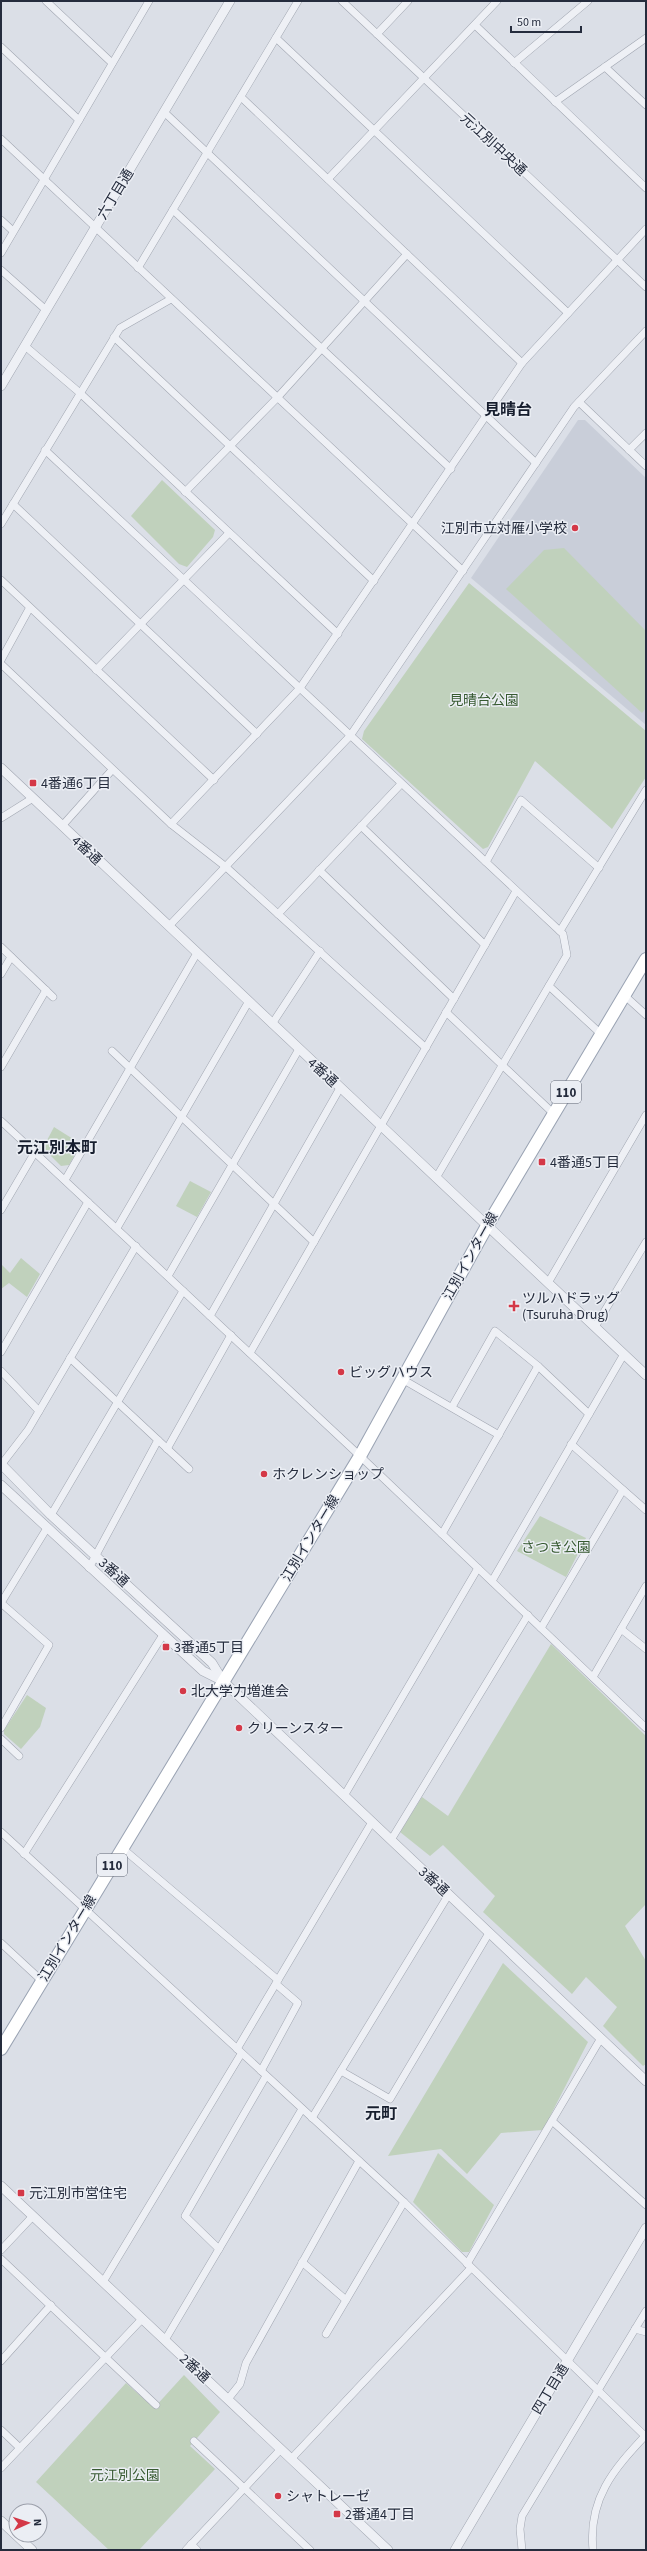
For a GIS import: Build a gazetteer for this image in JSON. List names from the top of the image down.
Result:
{
  "streets": {
    "main road": ["110", "江別インター線"],
    "street": [
      "元江別中央通",
      "六丁目通",
      "4番通",
      "3番通",
      "2番通",
      "四丁目通"
    ]
  },
  "crossings": [
    ["4番通", "江別インター線"],
    ["江別インター線", "3番通"]
  ],
  "districts": ["見晴台", "元江別本町", "元町"],
  "parks": ["見晴台公園", "さつき公園", "元江別公園"],
  "places": {
    "other": [
      "江別市立対雁小学校",
      "ビッグハウス",
      "ホクレンショップ",
      "北大学力増進会",
      "クリーンスター",
      "シャトレーゼ"
    ],
    "transit": [
      "4番通6丁目",
      "4番通5丁目",
      "3番通5丁目",
      "元江別市営住宅",
      "2番通4丁目"
    ],
    "health": ["ツルハドラッグ (Tsuruha Drug)"]
  },
  "scale_bar": "50 m",
  "north": "right"
}
